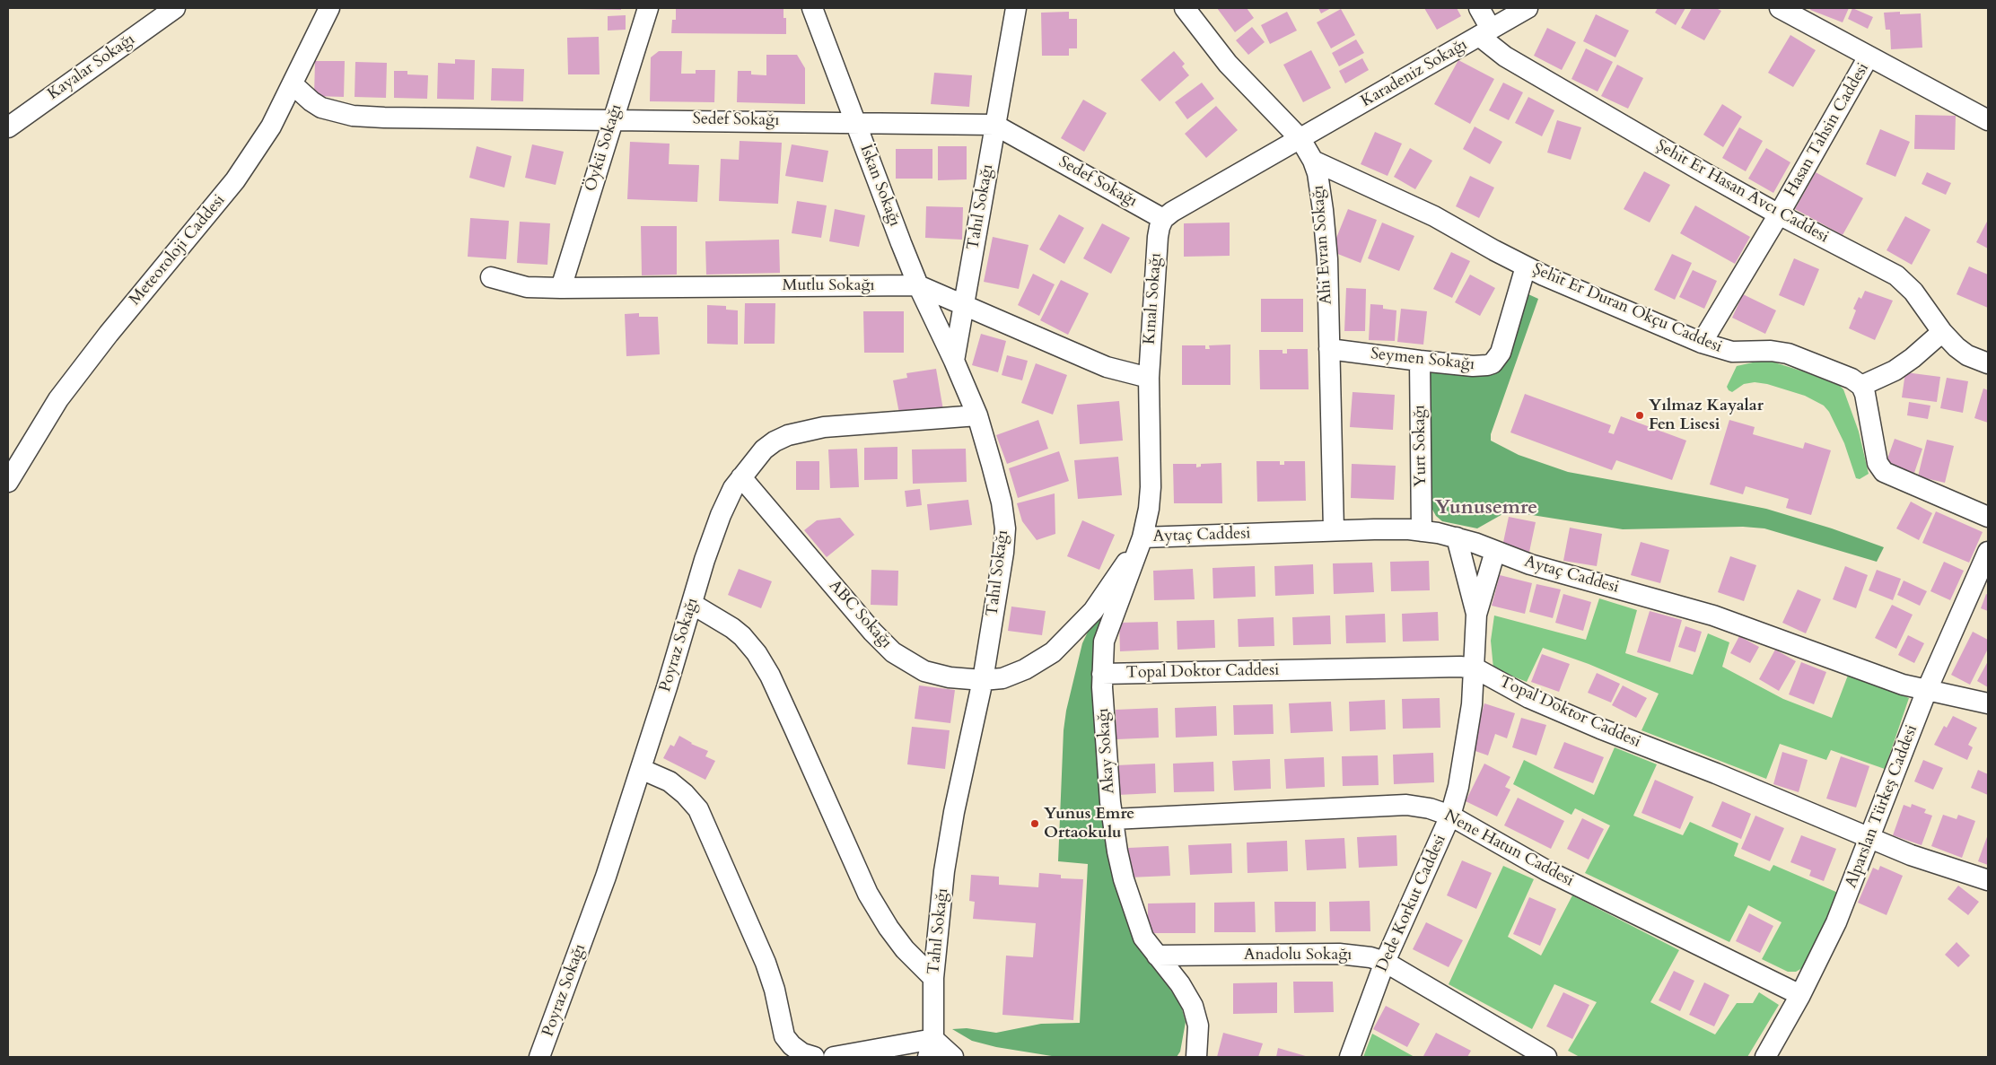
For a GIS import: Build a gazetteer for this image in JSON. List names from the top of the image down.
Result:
{
  "streets": {
    "street": [
      "Kayalar Sokağı",
      "Karadeniz Sokağı",
      "Sedef Sokağı",
      "Hasan Tahsin Caddesi",
      "Öykü Sokağı",
      "İskan Sokağı",
      "Şehit Er Hasan Avcı Caddesi",
      "Tahıl Sokağı",
      "Ahi Evran Sokağı",
      "Meteoroloji Caddesi",
      "Mutlu Sokağı",
      "Kınalı Sokağı",
      "Şehit Er Duran Okçu Caddesi",
      "Seymen Sokağı",
      "Yurt Sokağı",
      "Aytaç Caddesi",
      "ABC Sokağı",
      "Poyraz Sokağı",
      "Topal Doktor Caddesi",
      "Akay Sokağı",
      "Alparslan Türkeş Caddesi",
      "Nene Hatun Caddesi",
      "Dede Korkut Caddesi",
      "Anadolu Sokağı"
    ]
  },
  "crossings": [
    ["Karadeniz Sokağı", "Şehit Er Hasan Avcı Caddesi"],
    ["Karadeniz Sokağı", "Ahi Evran Sokağı"],
    ["Sedef Sokağı", "Öykü Sokağı"],
    ["Sedef Sokağı", "İskan Sokağı"],
    ["Sedef Sokağı", "Tahıl Sokağı"],
    ["Sedef Sokağı", "Meteoroloji Caddesi"],
    ["Sedef Sokağı", "Kınalı Sokağı"],
    ["Hasan Tahsin Caddesi", "Şehit Er Hasan Avcı Caddesi"],
    ["Hasan Tahsin Caddesi", "Şehit Er Duran Okçu Caddesi"],
    ["Öykü Sokağı", "Mutlu Sokağı"],
    ["İskan Sokağı", "Tahıl Sokağı"],
    ["İskan Sokağı", "Mutlu Sokağı"],
    ["Tahıl Sokağı", "Mutlu Sokağı"],
    ["Tahıl Sokağı", "ABC Sokağı"],
    ["Tahıl Sokağı", "Poyraz Sokağı"],
    ["Ahi Evran Sokağı", "Şehit Er Duran Okçu Caddesi"],
    ["Ahi Evran Sokağı", "Seymen Sokağı"],
    ["Ahi Evran Sokağı", "Aytaç Caddesi"],
    ["Mutlu Sokağı", "Kınalı Sokağı"],
    ["Kınalı Sokağı", "Aytaç Caddesi"],
    ["Kınalı Sokağı", "ABC Sokağı"],
    ["Kınalı Sokağı", "Akay Sokağı"],
    ["Şehit Er Duran Okçu Caddesi", "Seymen Sokağı"],
    ["Seymen Sokağı", "Yurt Sokağı"],
    ["Yurt Sokağı", "Aytaç Caddesi"],
    ["Aytaç Caddesi", "ABC Sokağı"],
    ["Aytaç Caddesi", "Akay Sokağı"],
    ["Aytaç Caddesi", "Alparslan Türkeş Caddesi"],
    ["Aytaç Caddesi", "Dede Korkut Caddesi"],
    ["ABC Sokağı", "Poyraz Sokağı"],
    ["ABC Sokağı", "Akay Sokağı"],
    ["Topal Doktor Caddesi", "Akay Sokağı"],
    ["Topal Doktor Caddesi", "Alparslan Türkeş Caddesi"],
    ["Topal Doktor Caddesi", "Dede Korkut Caddesi"],
    ["Akay Sokağı", "Nene Hatun Caddesi"],
    ["Akay Sokağı", "Anadolu Sokağı"],
    ["Alparslan Türkeş Caddesi", "Nene Hatun Caddesi"],
    ["Nene Hatun Caddesi", "Dede Korkut Caddesi"],
    ["Dede Korkut Caddesi", "Anadolu Sokağı"]
  ],
  "districts": ["Yunusemre"],
  "places": ["Yılmaz Kayalar Fen Lisesi", "Yunus Emre Ortaokulu"]
}
